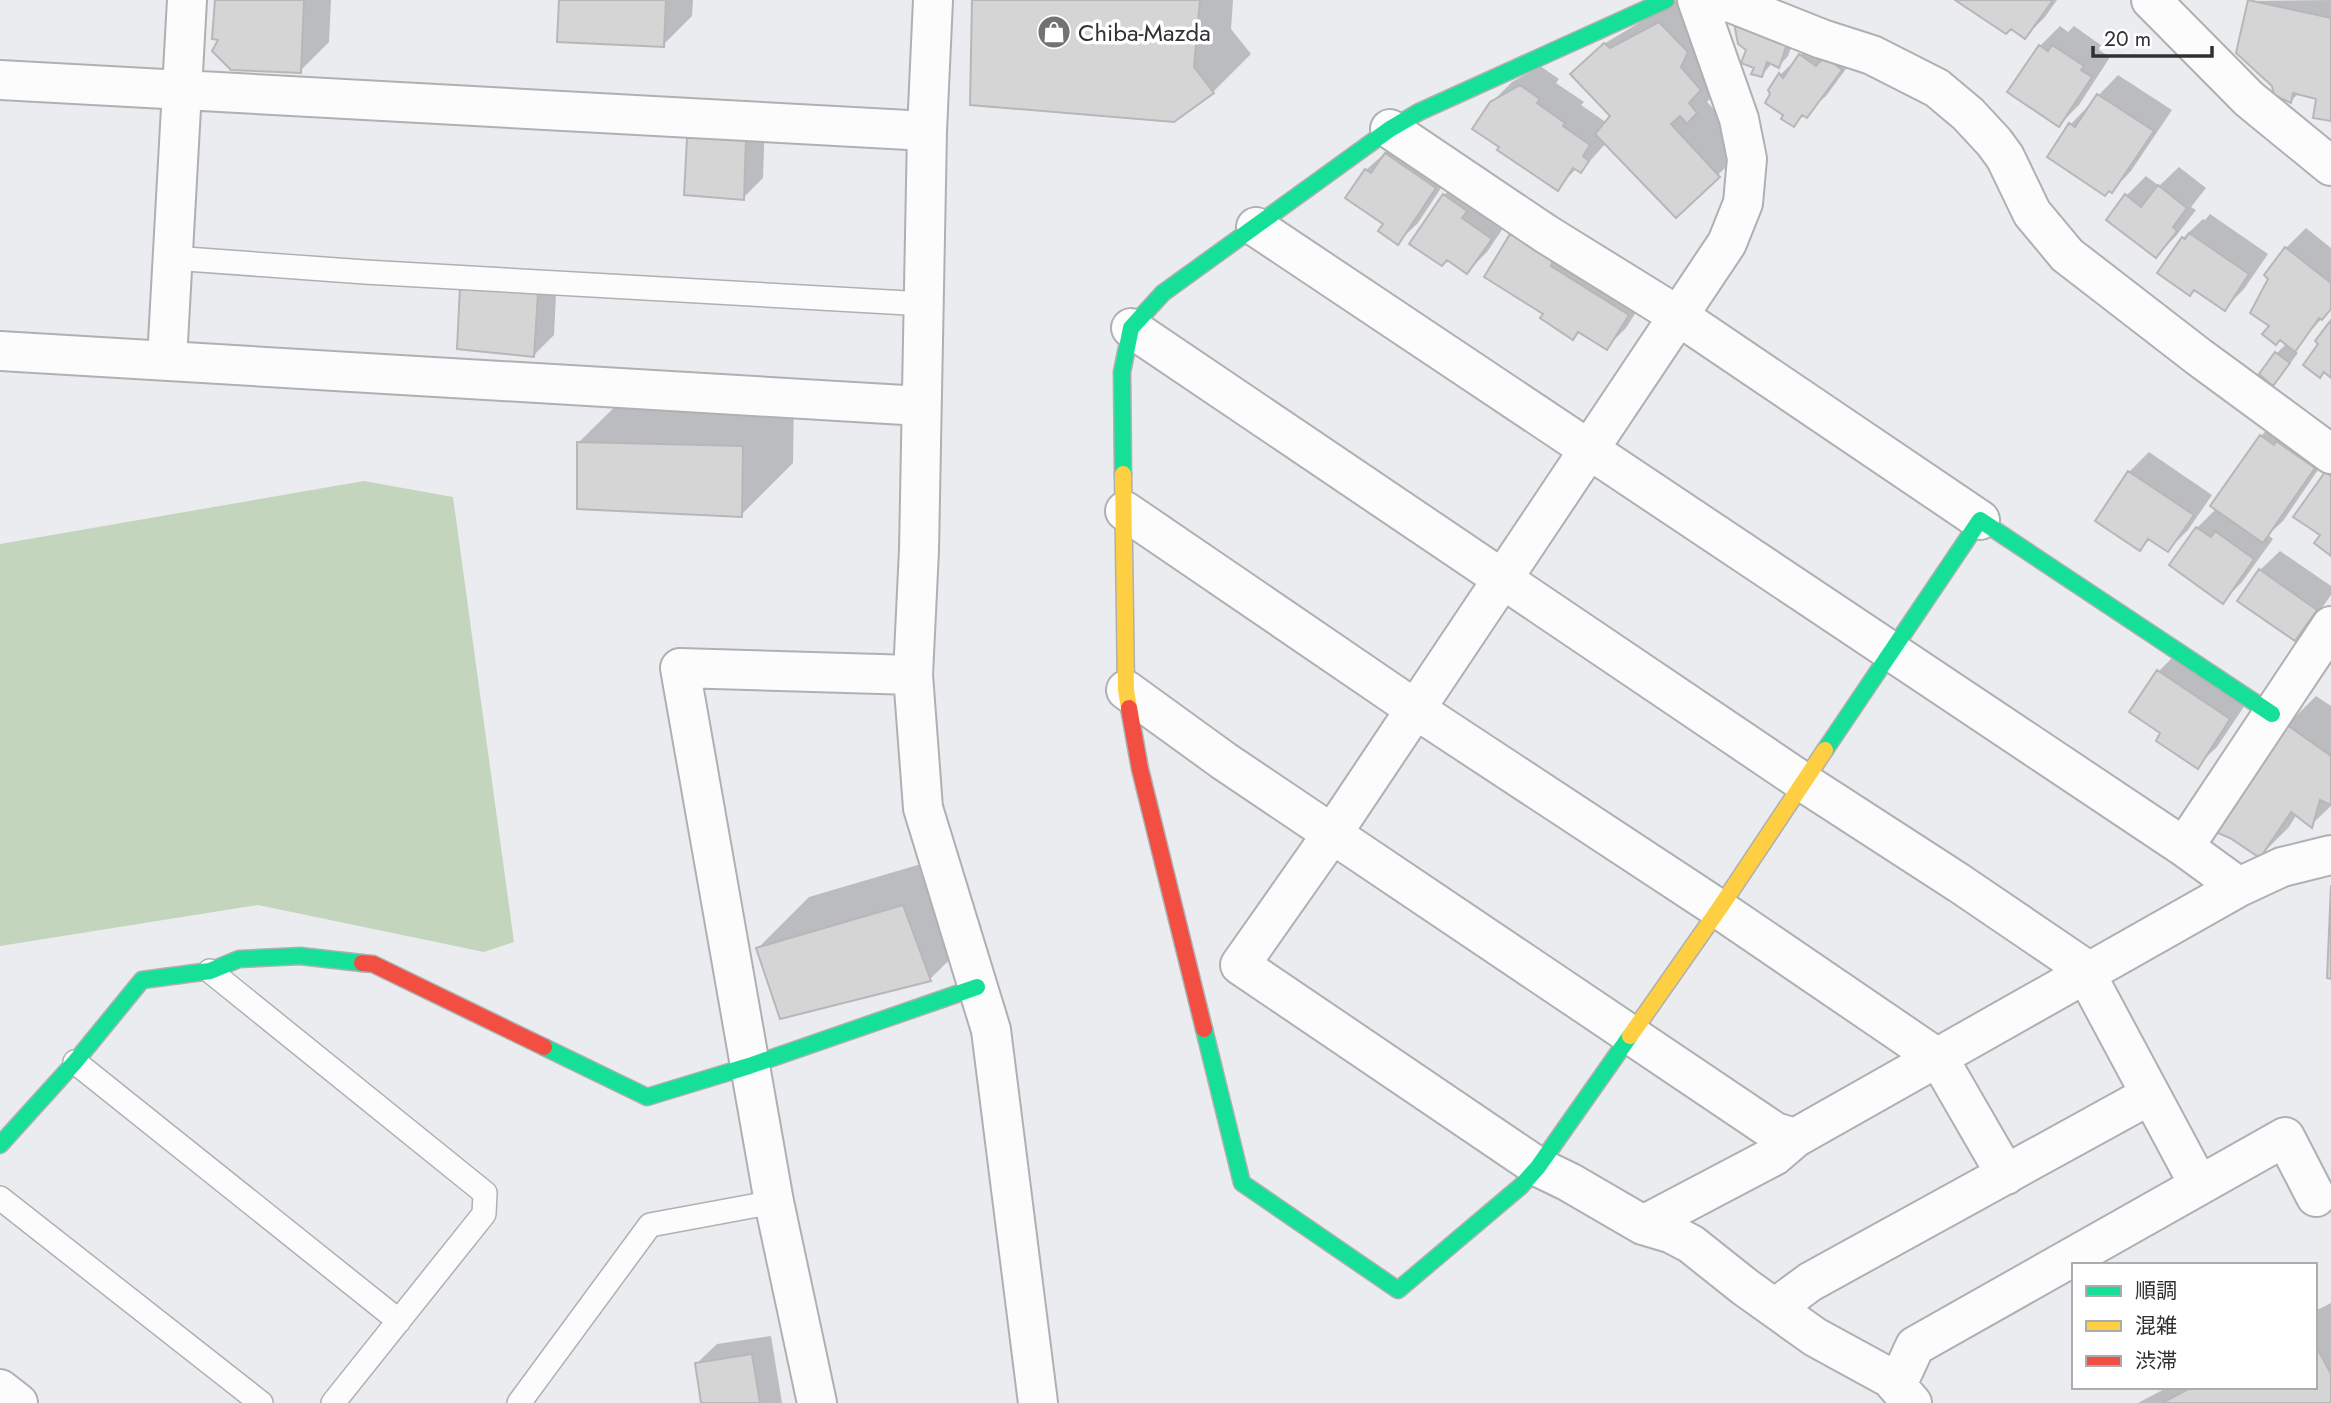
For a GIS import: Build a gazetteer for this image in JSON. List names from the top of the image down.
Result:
{
  "places": {
    "shop": ["Chiba-Mazda"]
  },
  "legend": ["順調", "混雑", "渋滞"],
  "scale_bar": "20 m"
}
